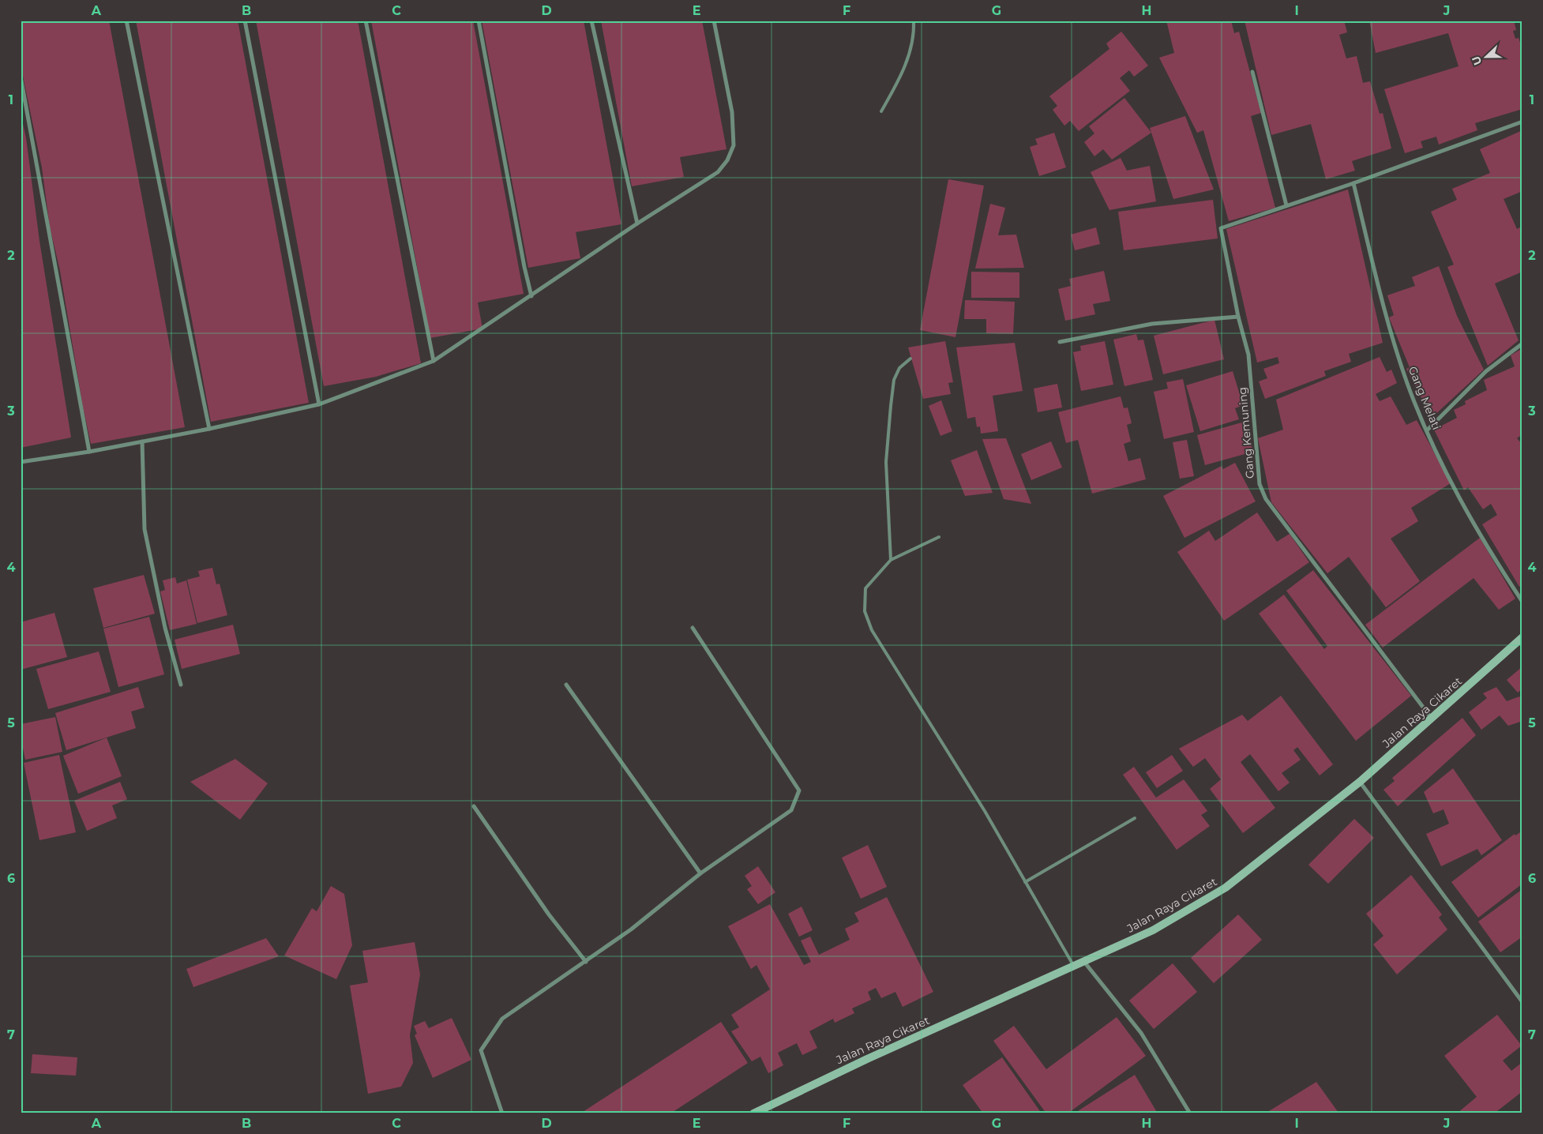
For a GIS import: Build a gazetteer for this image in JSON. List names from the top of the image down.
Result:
{
  "streets": {
    "main road": ["Jalan Raya Cikaret"],
    "street": ["Gang Melati", "Gang Kemuning"]
  },
  "crossings": [
    ["Gang Kemuning", "Jalan Raya Cikaret"]
  ],
  "north": "left",
  "grid": {
    "columns": [
      "A",
      "B",
      "C",
      "D",
      "E",
      "F",
      "G",
      "H",
      "I",
      "J"
    ],
    "rows": [
      "1",
      "2",
      "3",
      "4",
      "5",
      "6",
      "7"
    ]
  }
}
